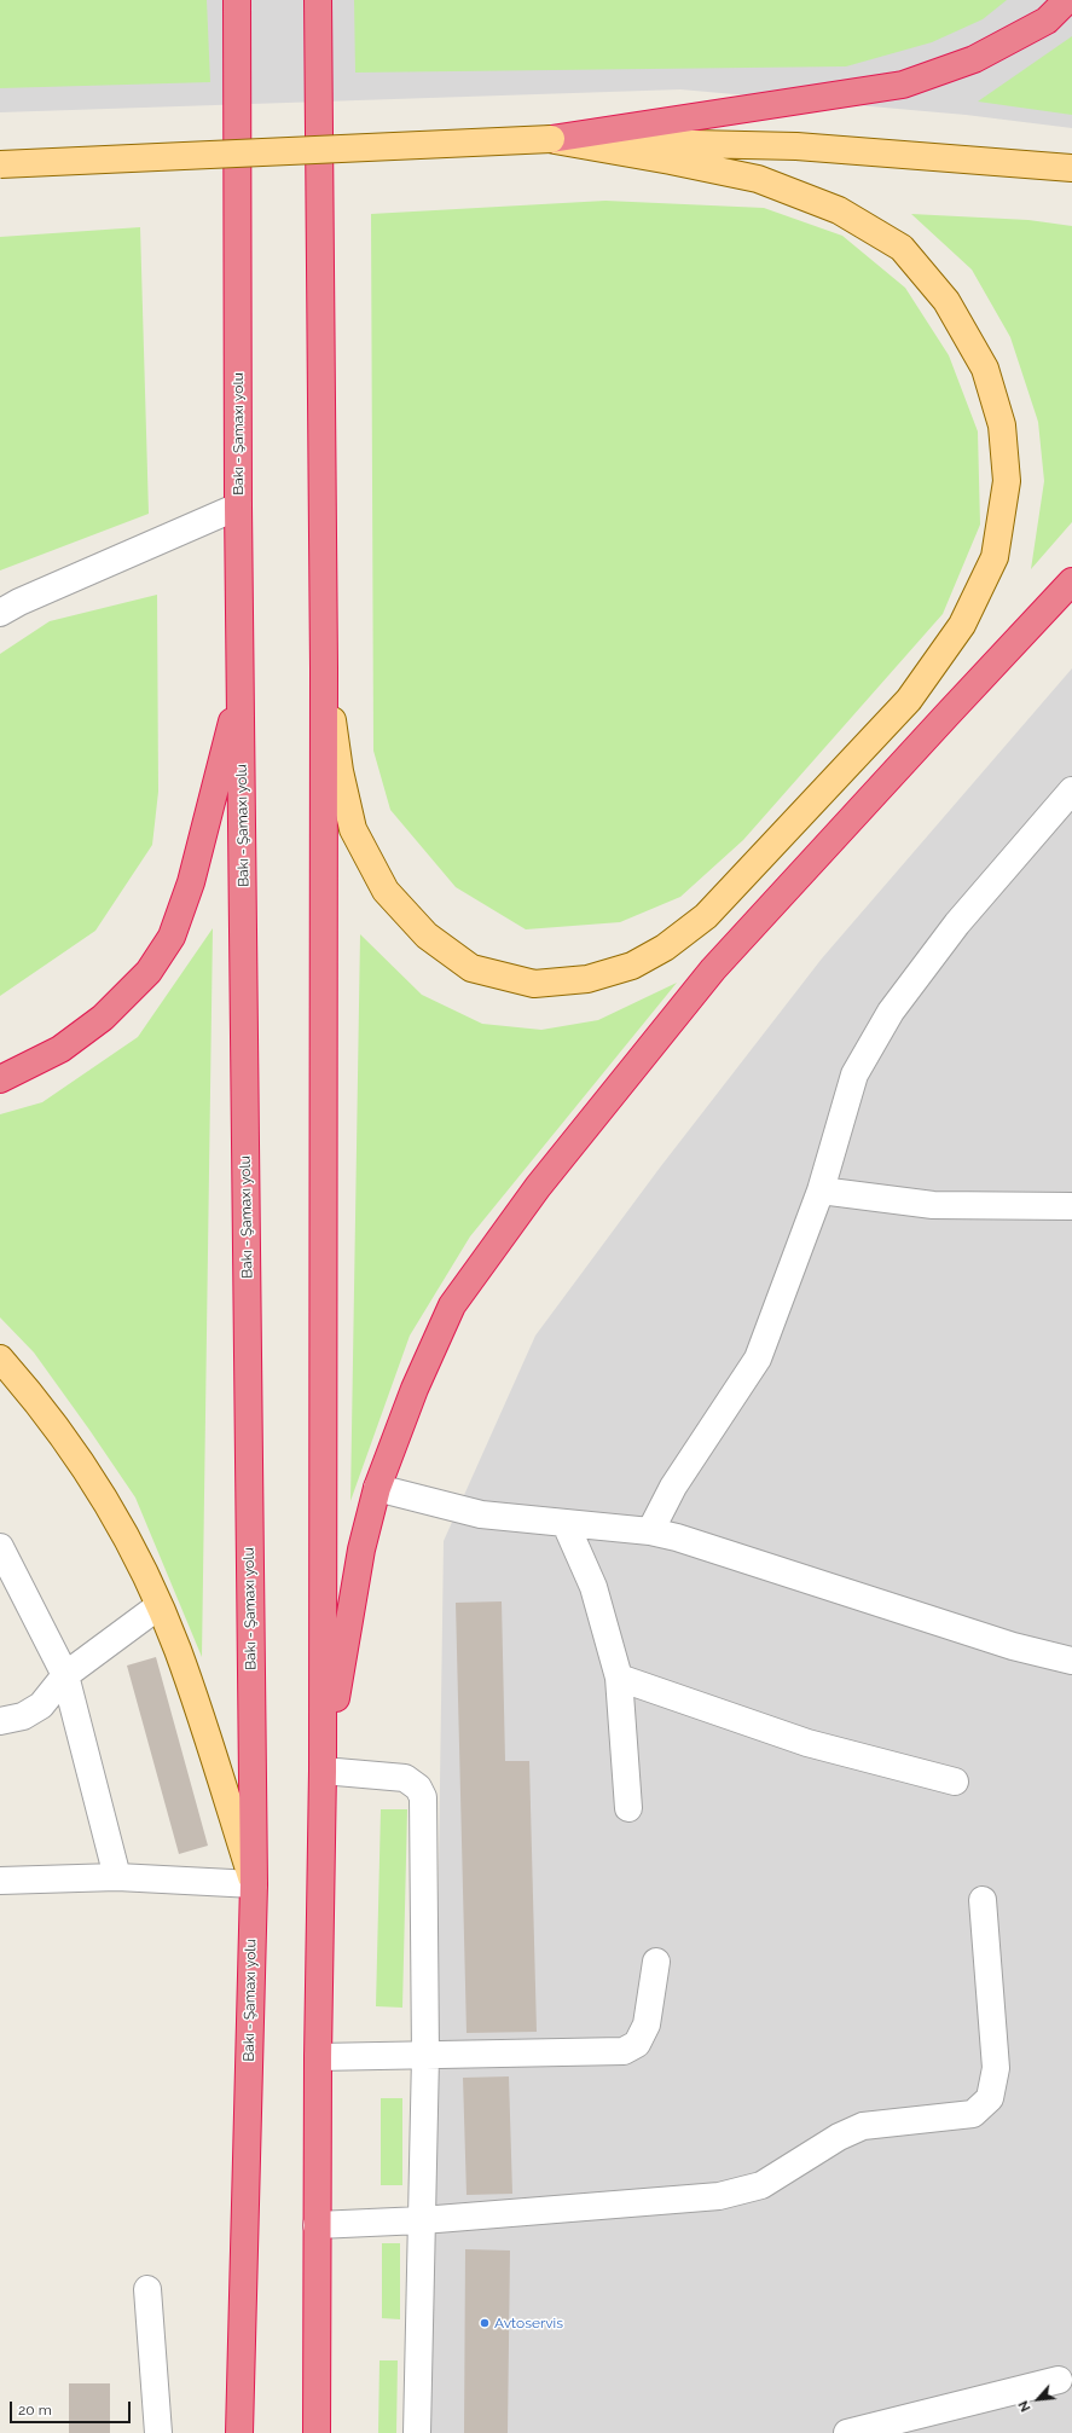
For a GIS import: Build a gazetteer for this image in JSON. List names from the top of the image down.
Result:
{
  "streets": {
    "highway": ["Bakı - Şamaxı yolu"]
  },
  "places": ["Avtoservis"],
  "scale_bar": "20 m",
  "north": "bottom left"
}
